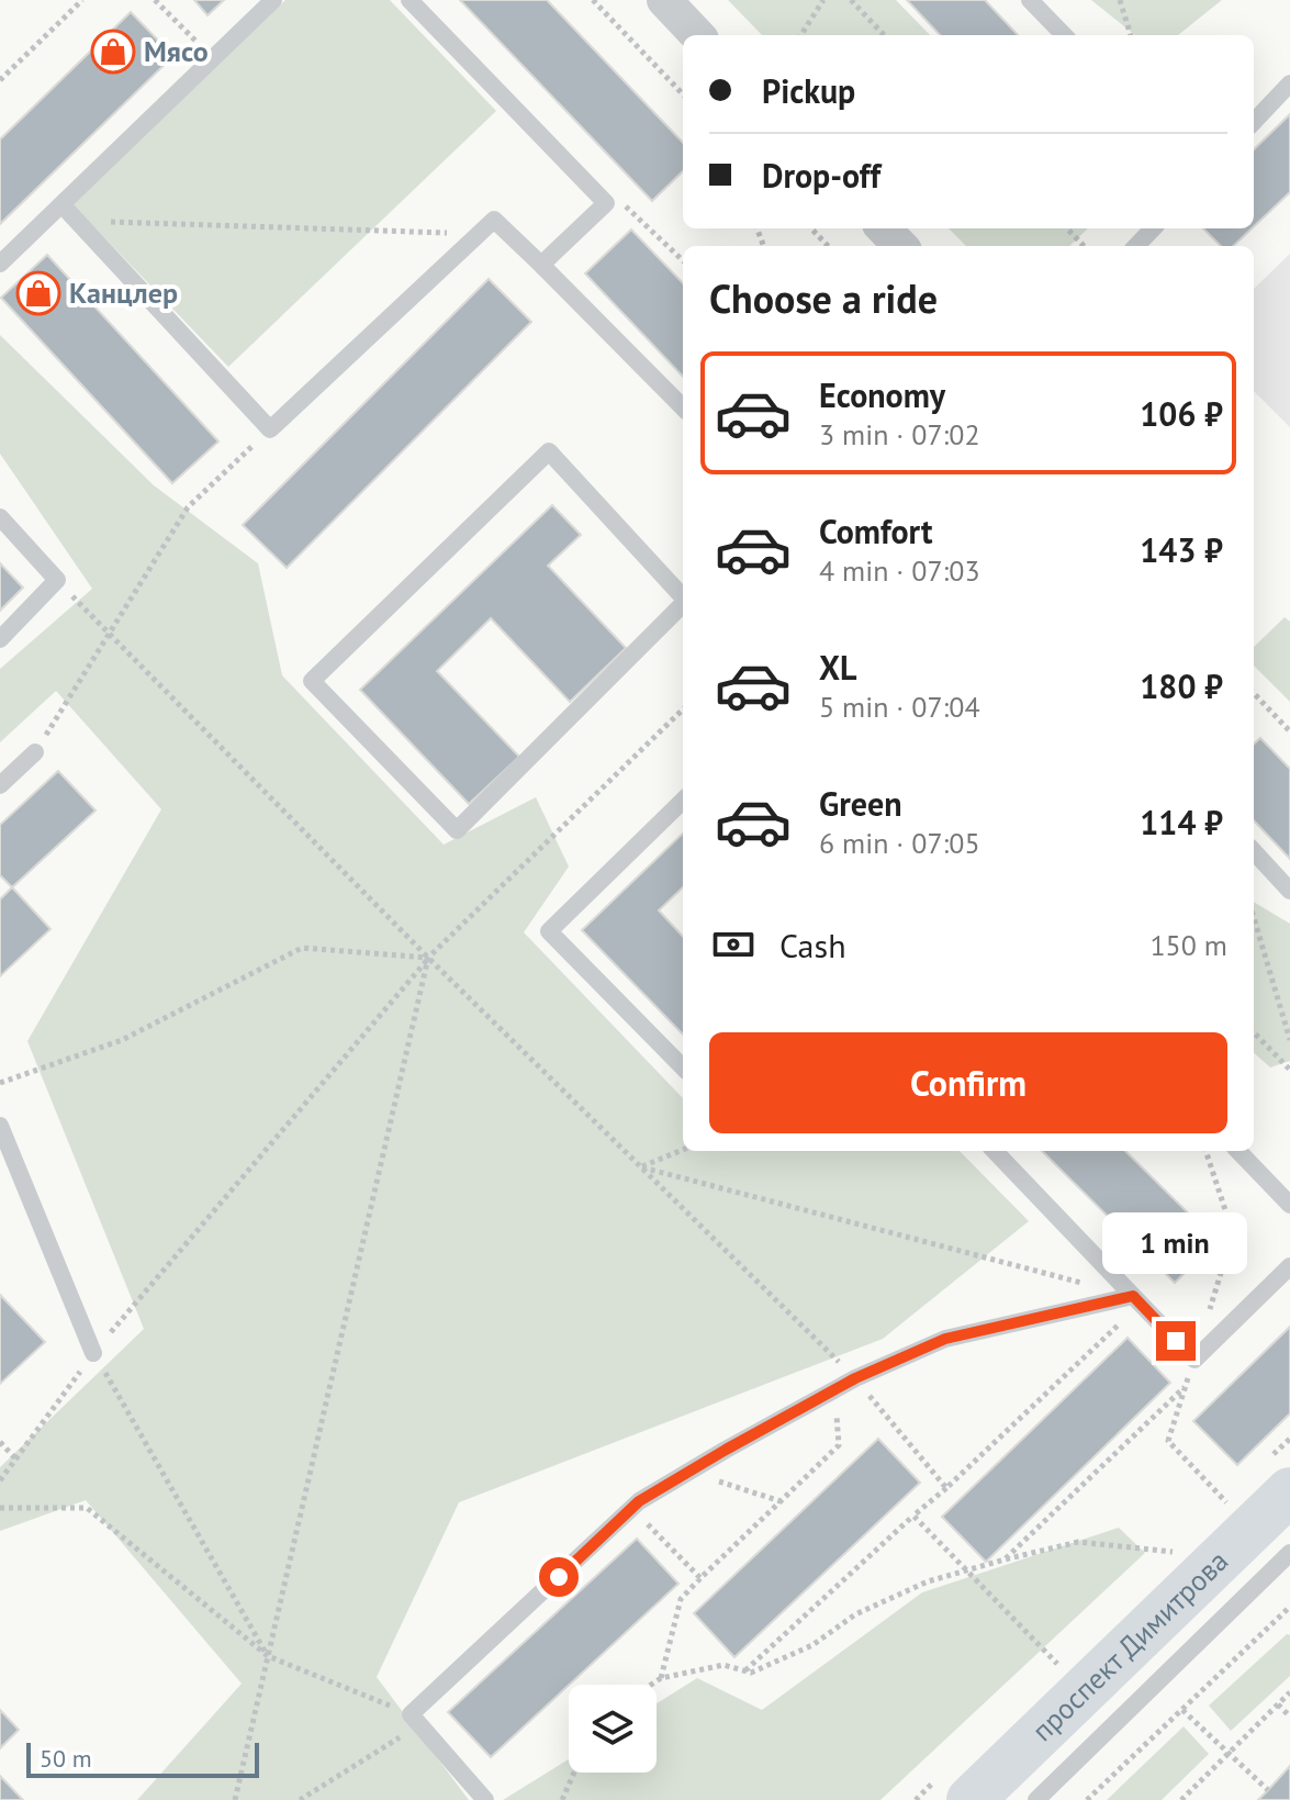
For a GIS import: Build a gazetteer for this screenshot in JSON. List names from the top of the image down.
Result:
{
  "streets": {
    "main road": ["проспект Димитрова"]
  },
  "places": {
    "shop": ["Мясо", "Канцлер"]
  },
  "scale_bar": "50 m",
  "page": {
    "banner": ["Pickup", "Drop-off"],
    "heading": "Choose a ride",
    "list": [
      {
        "name": "Economy",
        "note": "3 min · 07:02",
        "value": "106 ₽"
      },
      {
        "name": "Comfort",
        "note": "4 min · 07:03",
        "value": "143 ₽"
      },
      {
        "name": "XL",
        "note": "5 min · 07:04",
        "value": "180 ₽"
      },
      {
        "name": "Green",
        "note": "6 min · 07:05",
        "value": "114 ₽"
      }
    ],
    "pay": ["Cash", "150 m"],
    "buttons": "Confirm",
    "bubble": "1 min",
    "scale": "50 m"
  }
}
